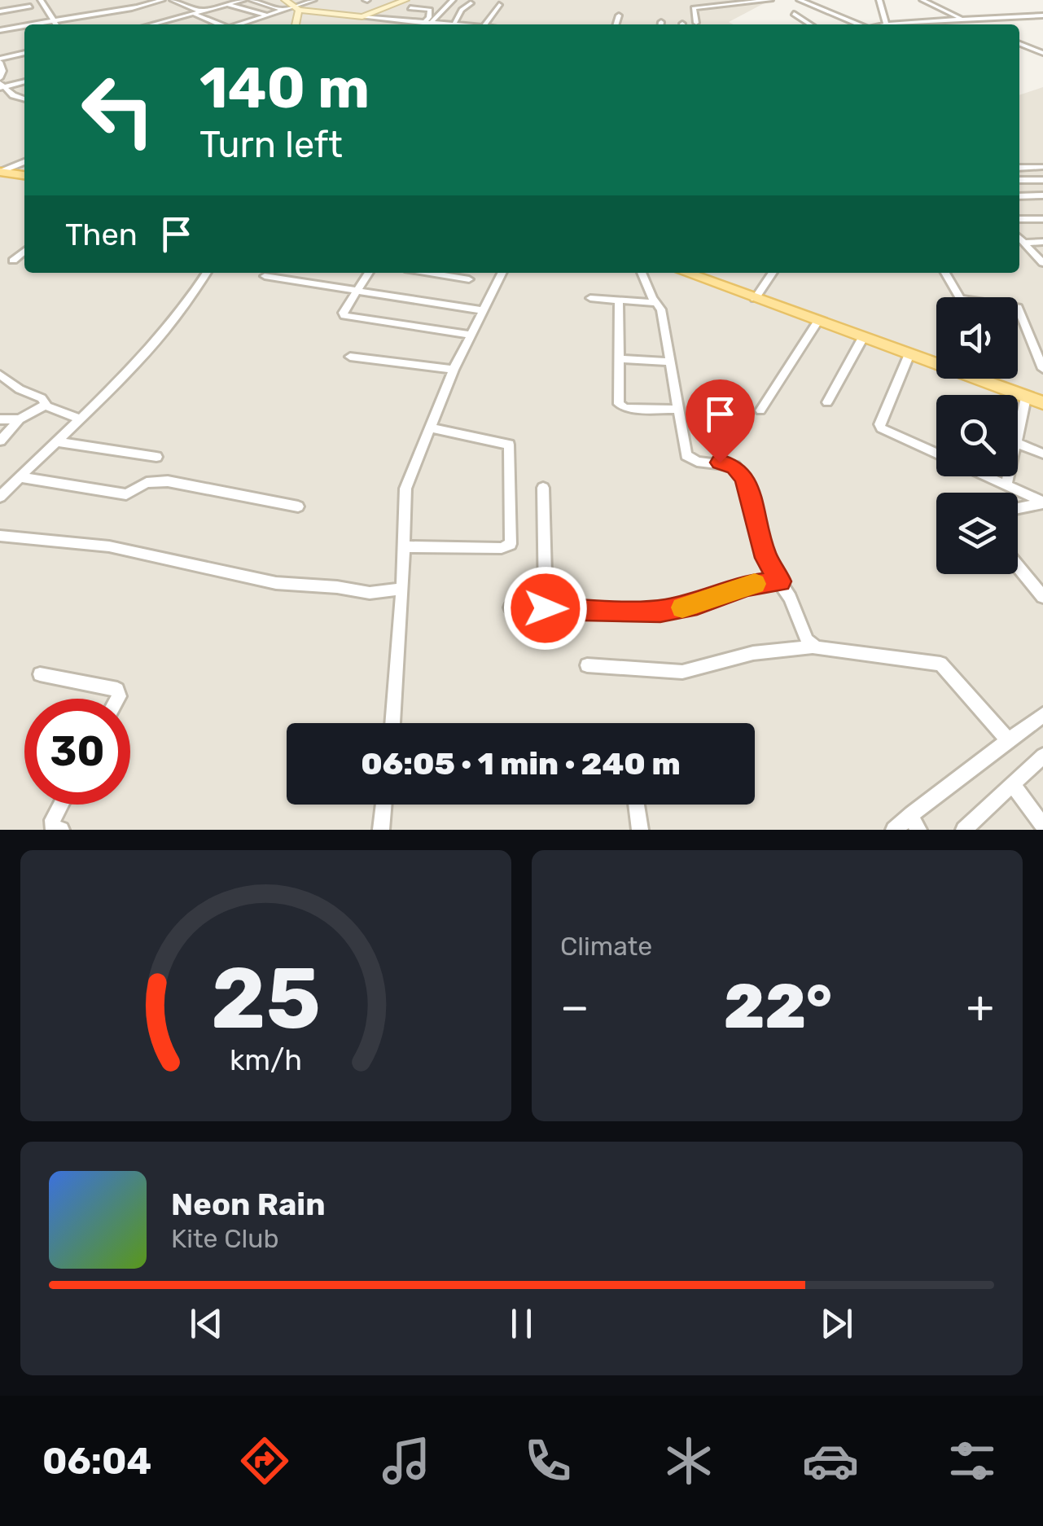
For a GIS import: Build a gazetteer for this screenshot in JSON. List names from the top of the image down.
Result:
{
  "page": {
    "turn": ["140 m", "Turn left"],
    "then": "Then",
    "limit": "30",
    "trip": "06:05 · 1 min · 240 m",
    "tile": "Climate",
    "heat": ["−", "22°", "+"],
    "song": ["Neon Rain", "Kite Club"],
    "tabs": "06:04",
    "gauge": ["25", "km/h"]
  }
}
